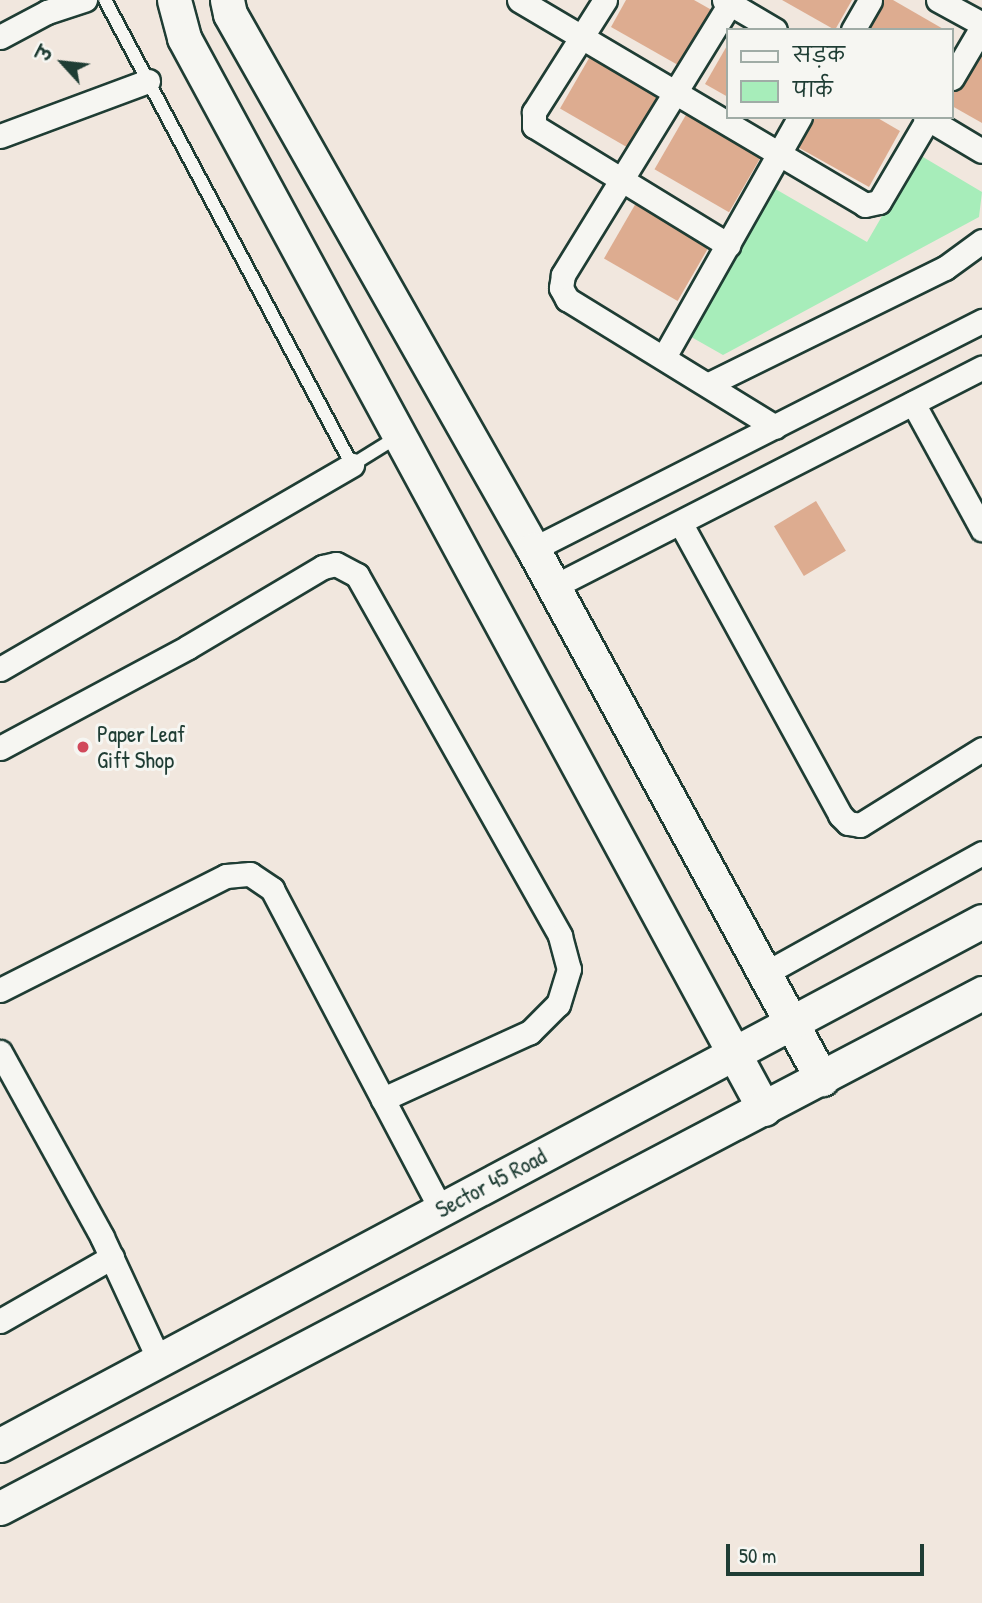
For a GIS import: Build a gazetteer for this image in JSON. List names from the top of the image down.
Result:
{
  "streets": {
    "street": ["Sector 45 Road"]
  },
  "places": ["Paper Leaf Gift Shop"],
  "legend": ["सड़क", "पार्क"],
  "scale_bar": "50 m",
  "north": "top left"
}
